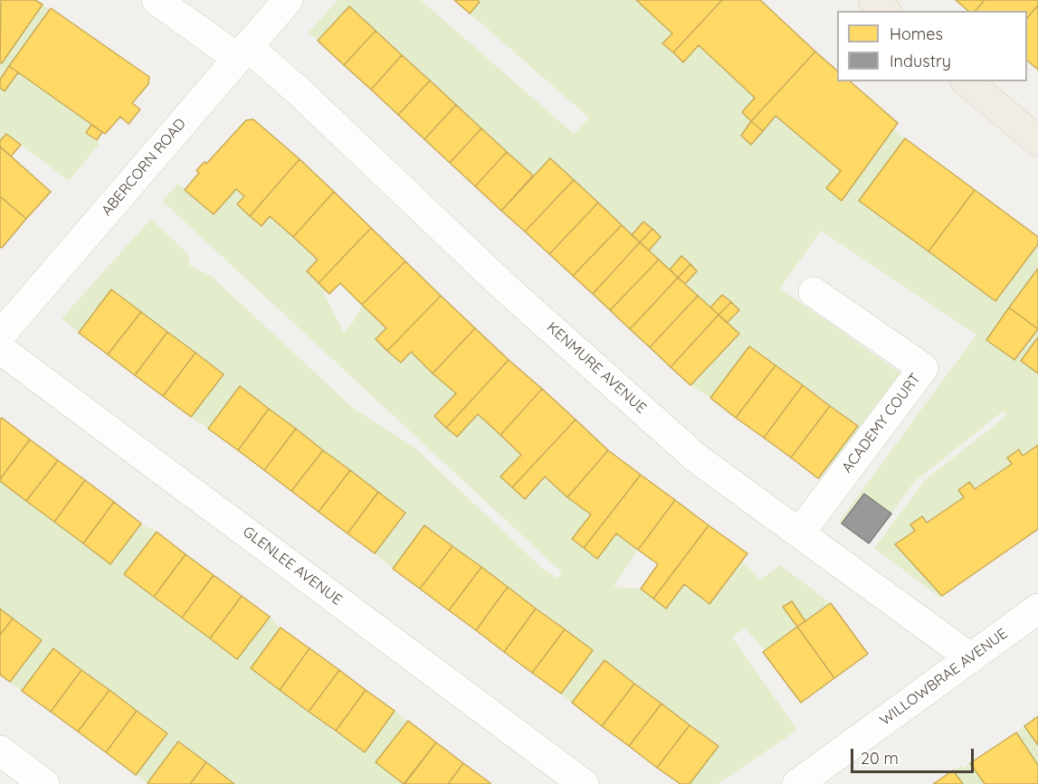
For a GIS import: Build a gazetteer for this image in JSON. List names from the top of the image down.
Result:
{
  "streets": {
    "street": [
      "ABERCORN ROAD",
      "KENMURE AVENUE",
      "ACADEMY COURT",
      "GLENLEE AVENUE",
      "WILLOWBRAE AVENUE"
    ]
  },
  "crossings": [
    ["ABERCORN ROAD", "KENMURE AVENUE"],
    ["KENMURE AVENUE", "ACADEMY COURT"],
    ["KENMURE AVENUE", "WILLOWBRAE AVENUE"]
  ],
  "legend": ["Homes", "Industry"],
  "scale_bar": "20 m"
}
